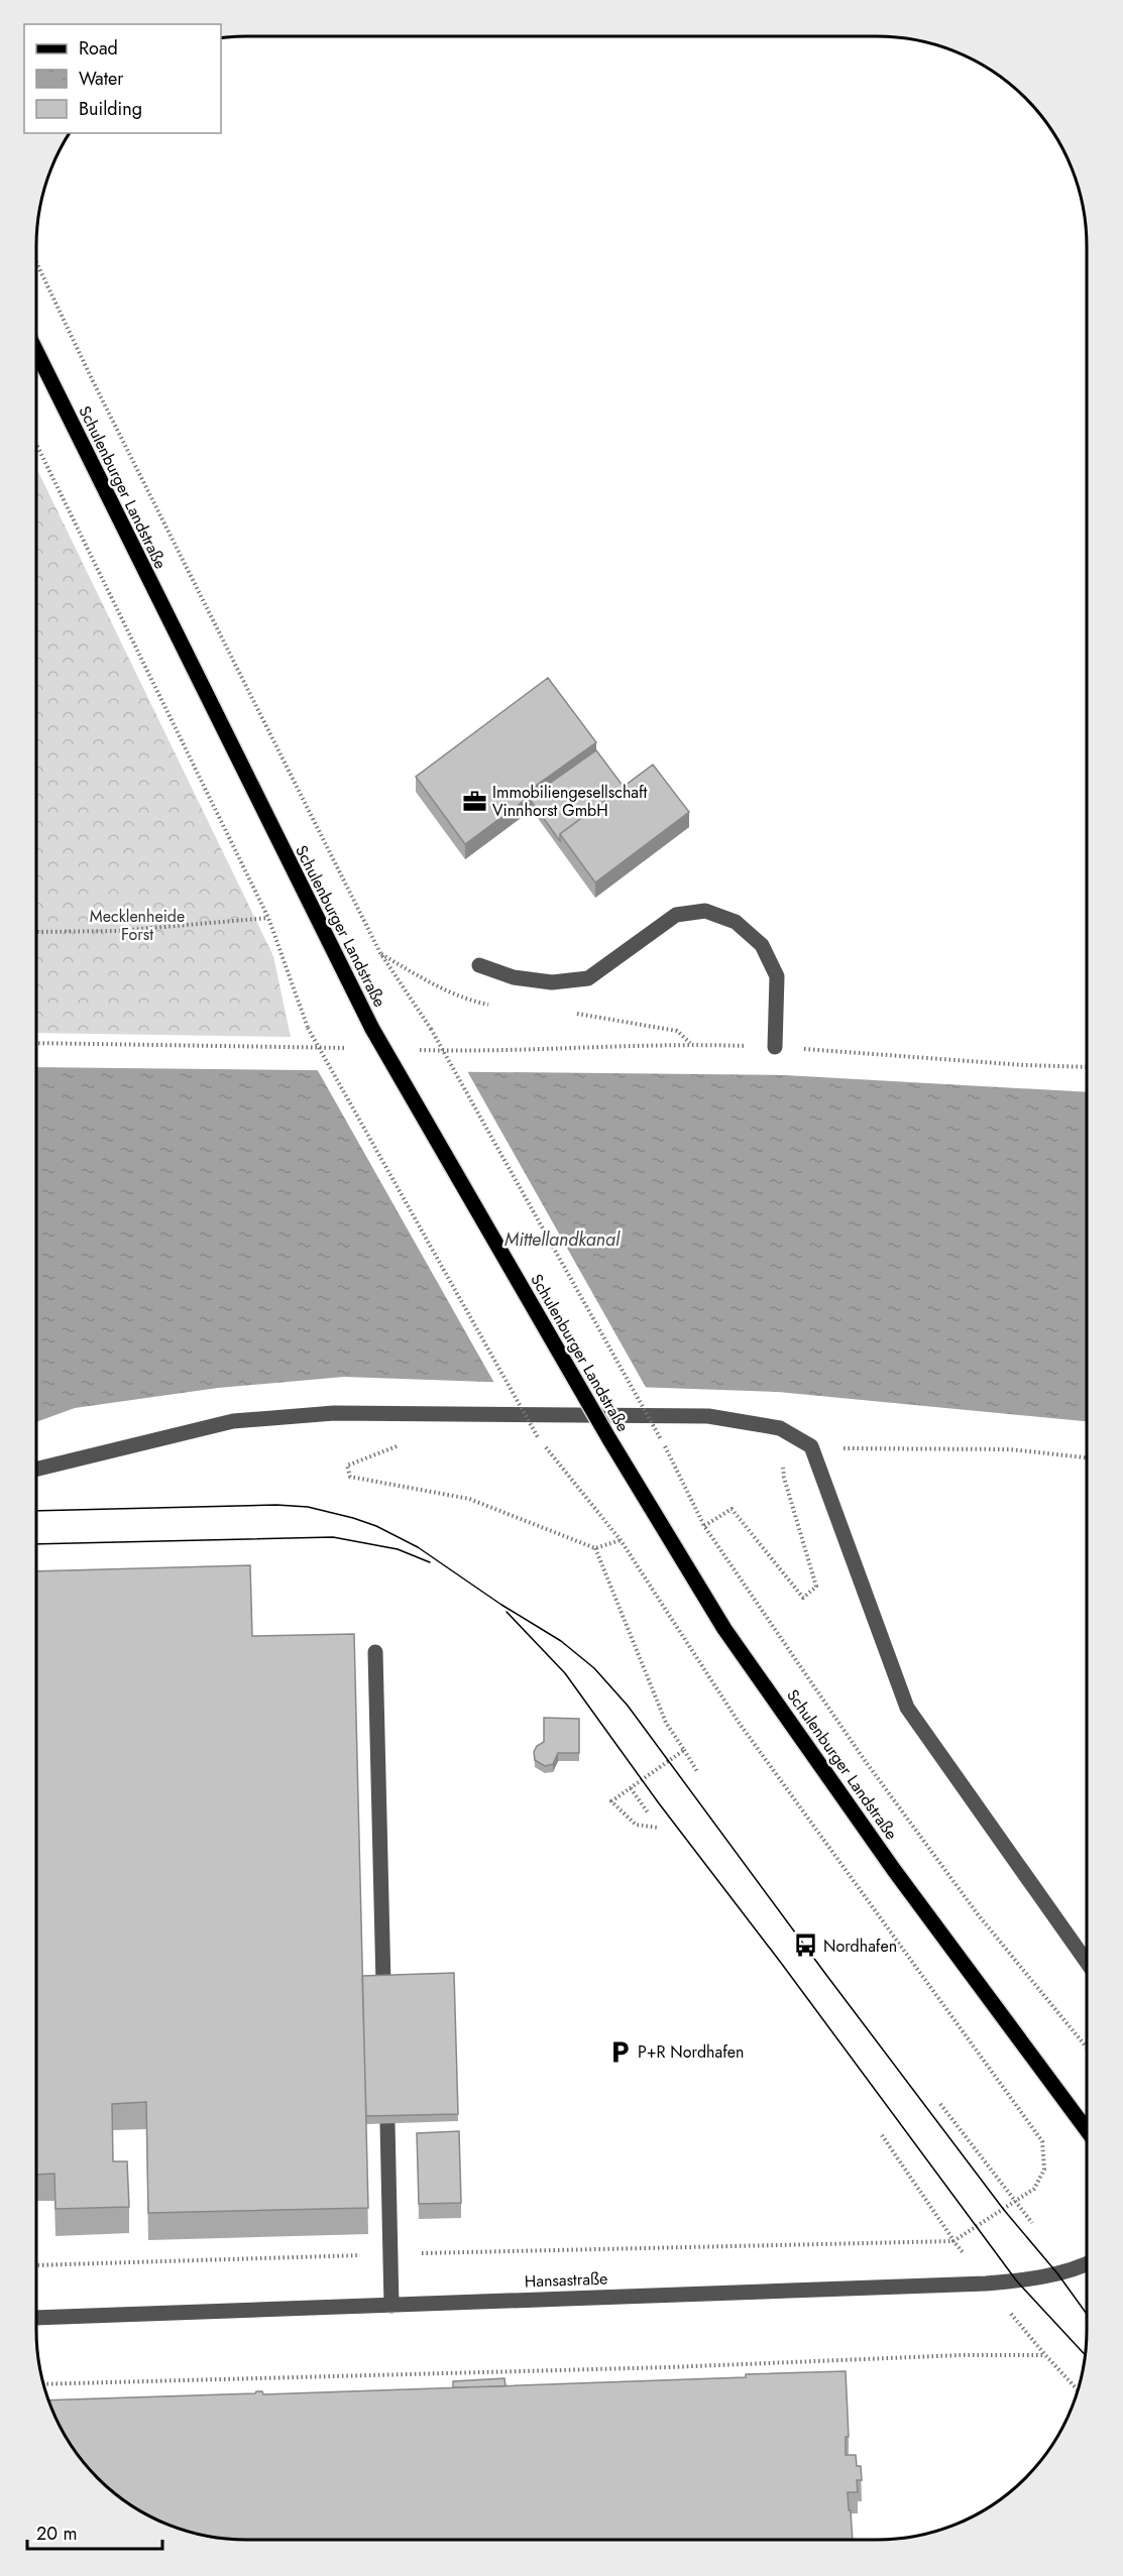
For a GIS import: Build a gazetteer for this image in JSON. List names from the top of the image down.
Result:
{
  "streets": {
    "main road": ["Schulenburger Landstraße"],
    "street": ["Hansastraße"]
  },
  "water": ["Mittellandkanal"],
  "parks": ["Mecklenheide Forst"],
  "places": {
    "office": ["Immobiliengesellschaft Vinnhorst GmbH"],
    "bus stop": ["Nordhafen"],
    "parking": ["P+R Nordhafen"]
  },
  "legend": ["Road", "Water", "Building"],
  "scale_bar": "20 m"
}
